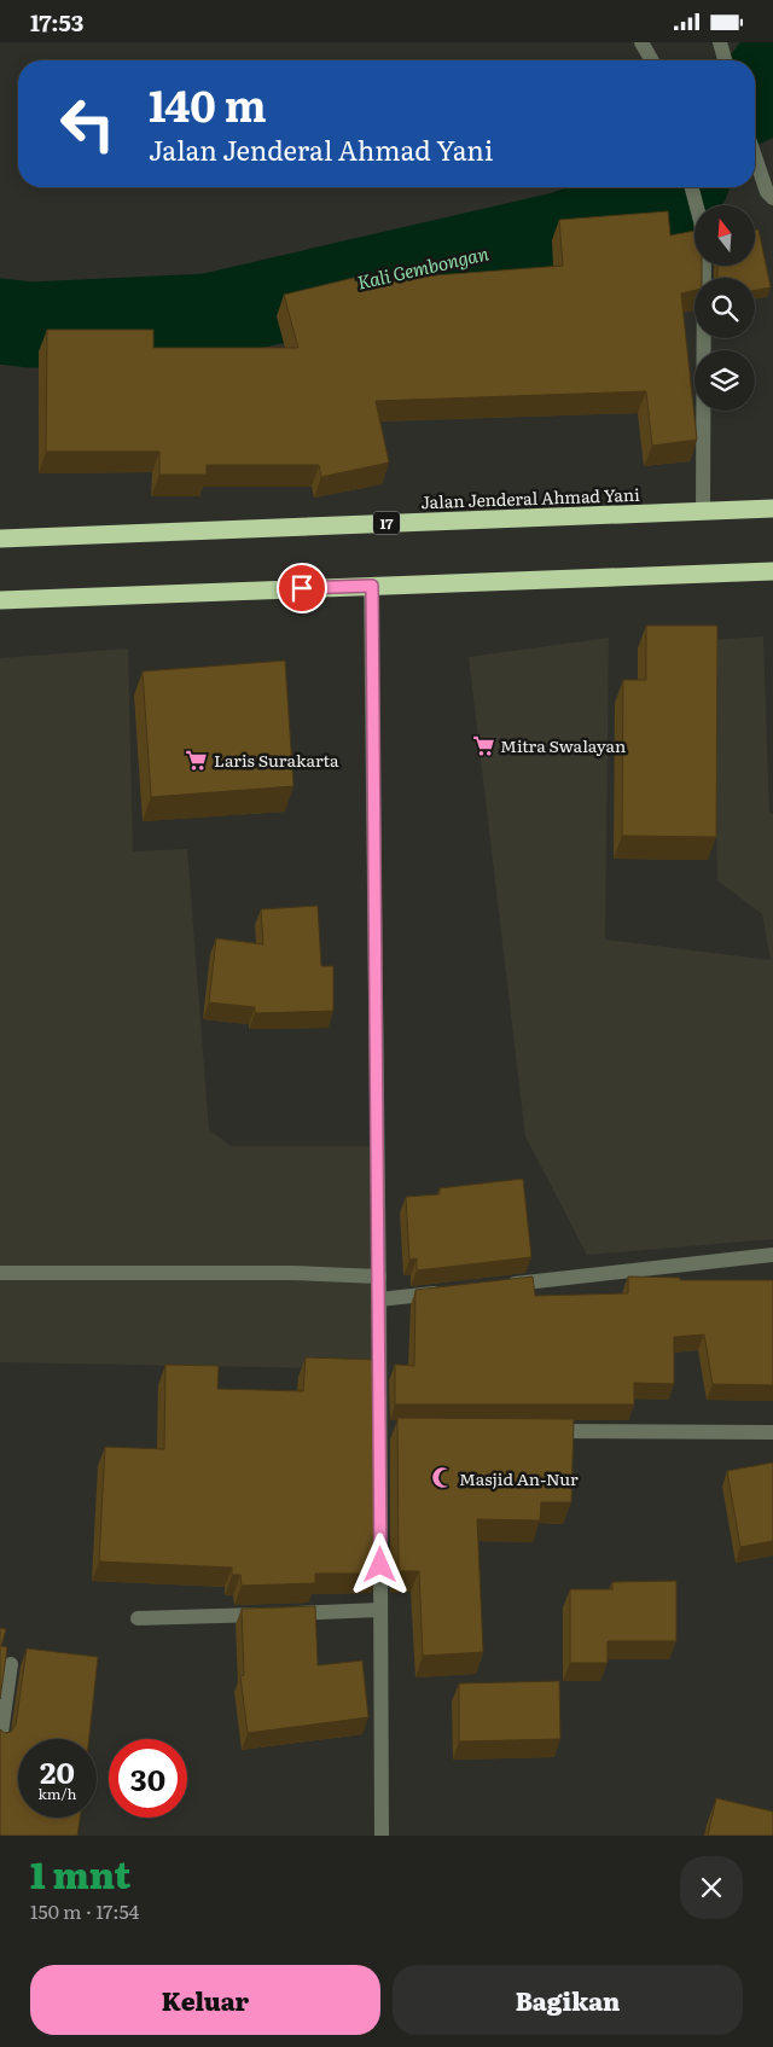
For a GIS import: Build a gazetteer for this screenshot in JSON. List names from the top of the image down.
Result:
{
  "streets": {
    "highway": ["Jalan Jenderal Ahmad Yani", "17"]
  },
  "water": ["Kali Gembongan"],
  "places": {
    "supermarket": ["Mitra Swalayan", "Laris Surakarta"],
    "mosque": ["Masjid An-Nur"]
  },
  "north": "top",
  "page": {
    "status": "17:53",
    "turn": ["140 m", "Jalan Jenderal Ahmad Yani"],
    "speed": "20 km/h",
    "limit": "30",
    "heading": ["1 mnt", "150 m · 17:54"],
    "buttons": ["Keluar", "Bagikan"]
  }
}
